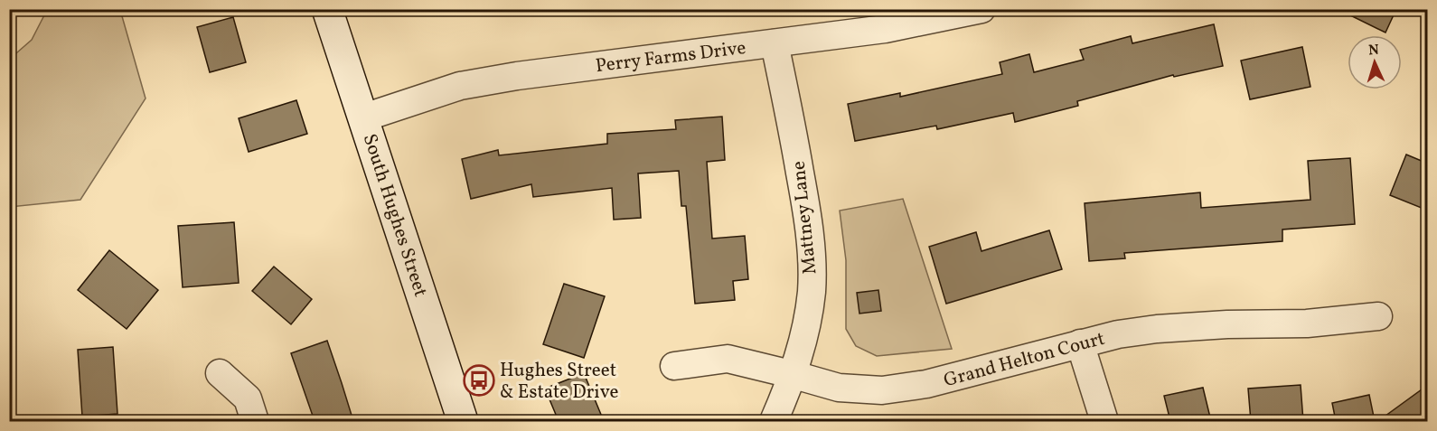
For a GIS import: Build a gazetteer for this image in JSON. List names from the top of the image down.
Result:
{
  "streets": {
    "street": [
      "Perry Farms Drive",
      "South Hughes Street",
      "Mattney Lane",
      "Grand Helton Court"
    ]
  },
  "crossings": [
    ["Perry Farms Drive", "South Hughes Street"],
    ["Perry Farms Drive", "Mattney Lane"],
    ["Mattney Lane", "Grand Helton Court"]
  ],
  "places": {
    "bus stop": ["Hughes Street & Estate Drive"]
  },
  "north": "top"
}
